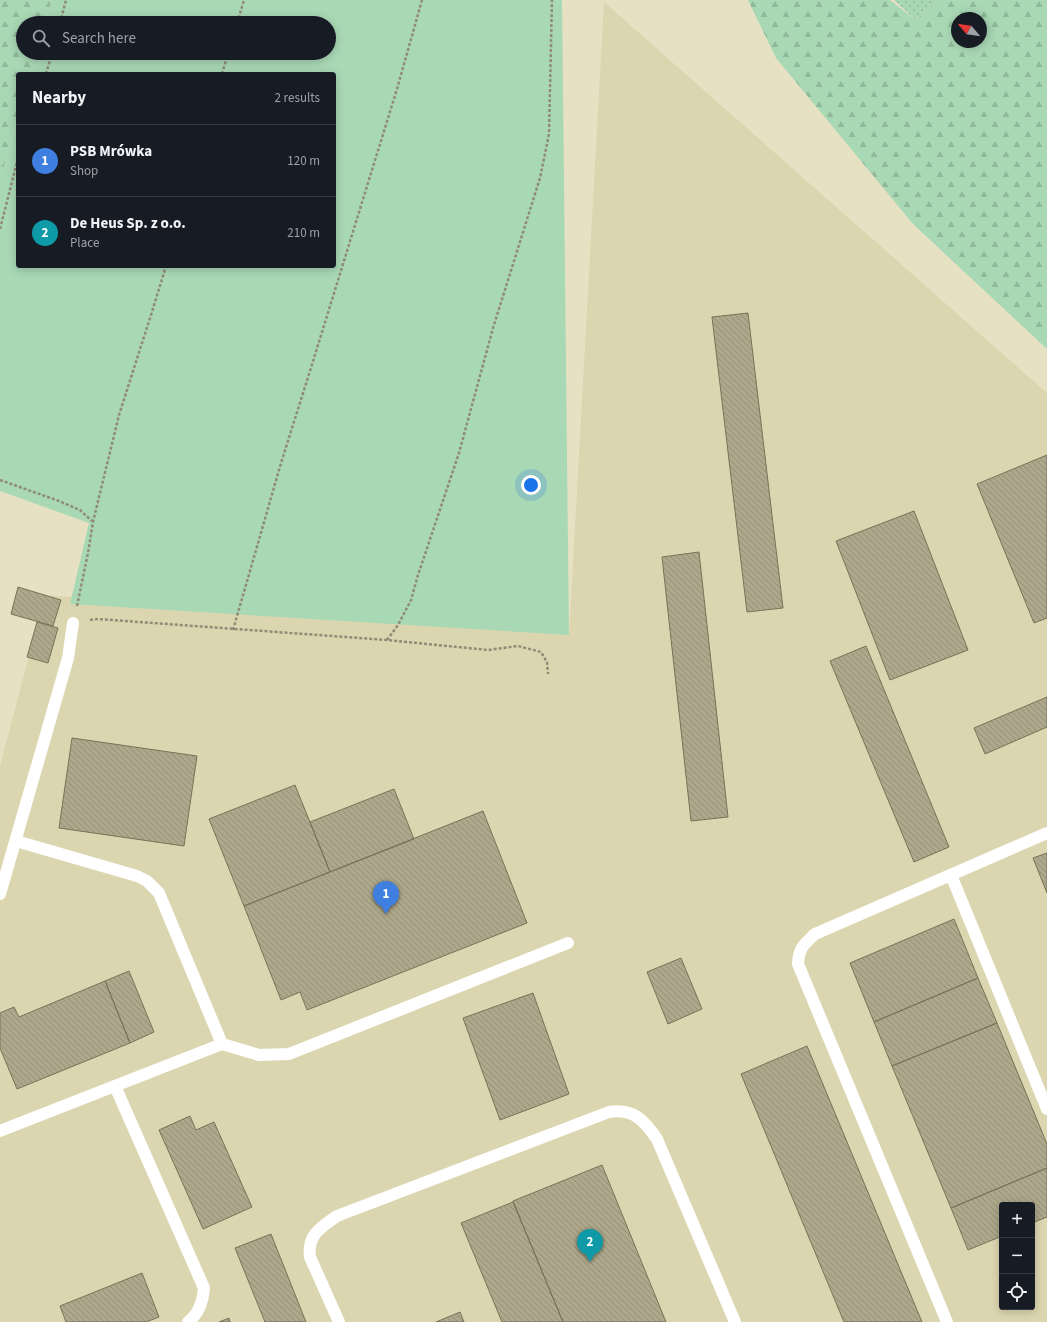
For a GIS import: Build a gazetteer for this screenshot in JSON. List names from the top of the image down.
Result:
{
  "north": "top left",
  "page": {
    "search": "Search here",
    "heading": ["Nearby", "2 results"],
    "list": [
      {
        "mark": "1",
        "name": "PSB Mrówka",
        "note": "Shop",
        "value": "120 m"
      },
      {
        "mark": "2",
        "name": "De Heus Sp. z o.o.",
        "note": "Place",
        "value": "210 m"
      }
    ],
    "pins": ["1", "2"],
    "map_buttons": ["+", "−"]
  }
}
